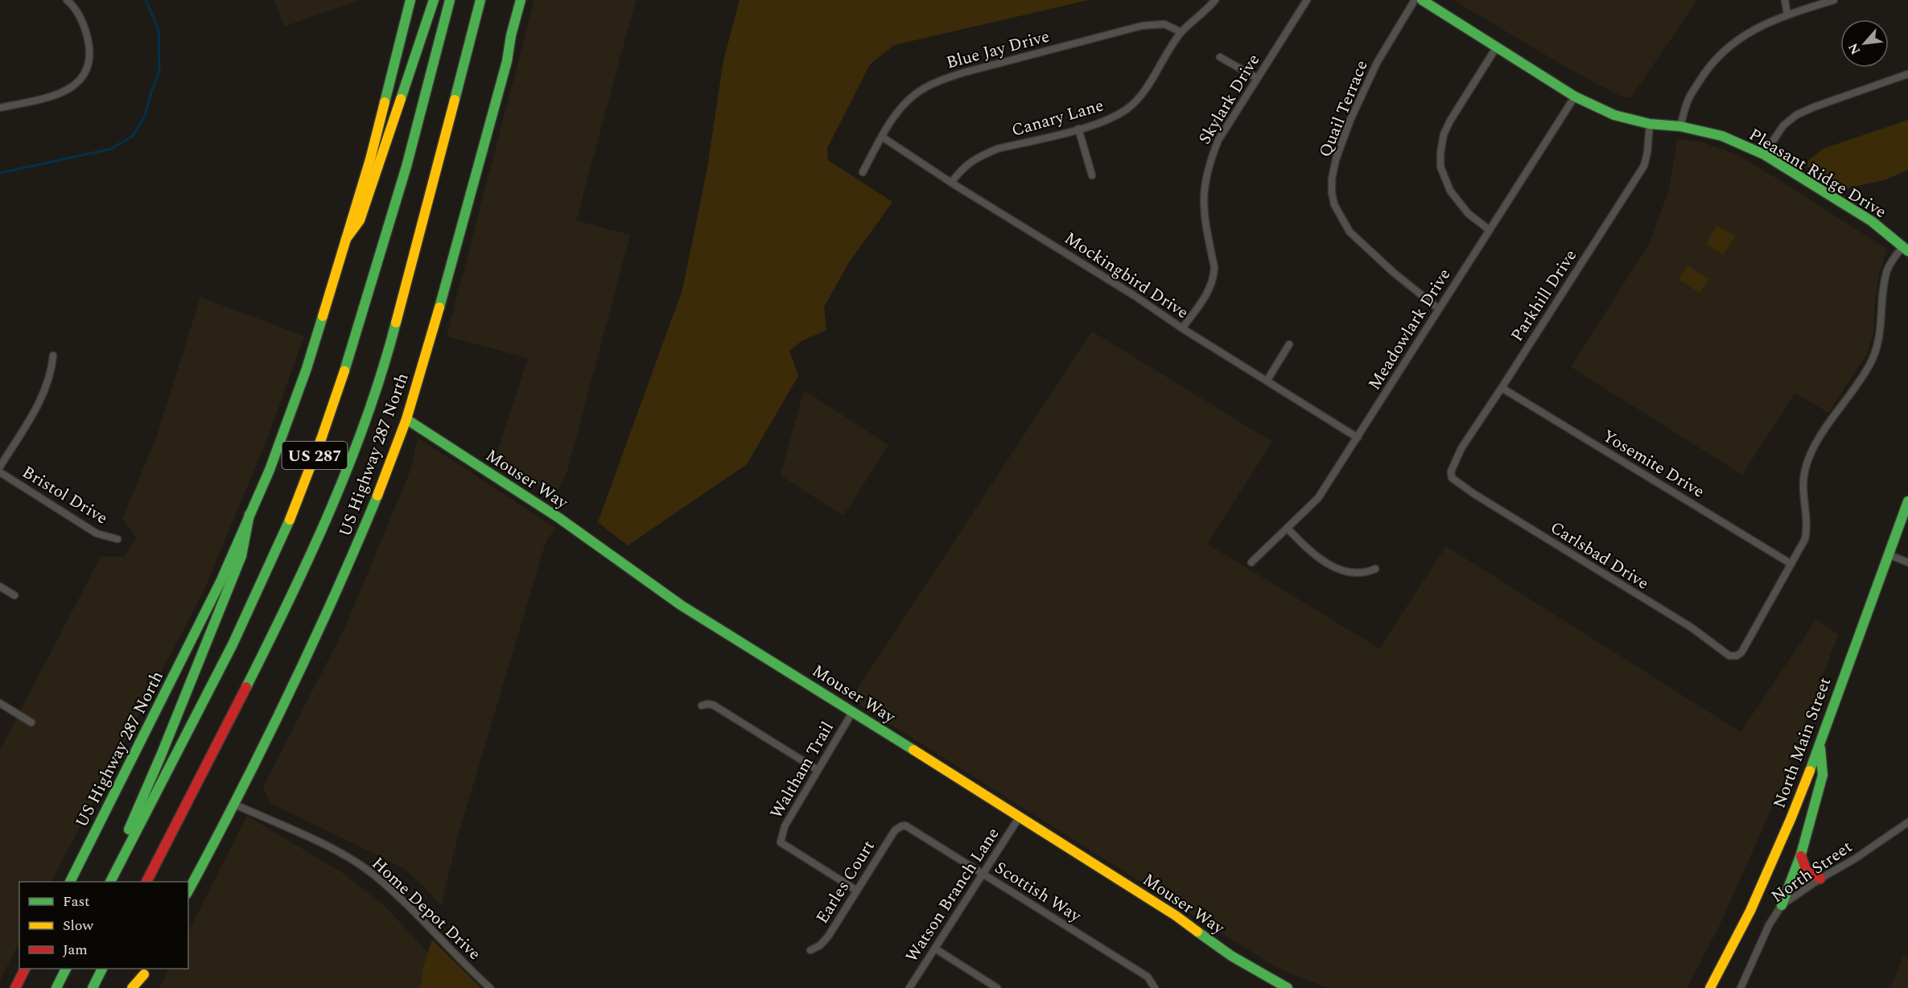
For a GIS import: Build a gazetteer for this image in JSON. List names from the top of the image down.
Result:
{
  "streets": {
    "main road": [
      "Pleasant Ridge Drive",
      "US Highway 287 North",
      "US 287",
      "Mouser Way",
      "North Main Street"
    ],
    "street": [
      "Blue Jay Drive",
      "Skylark Drive",
      "Quail Terrace",
      "Canary Lane",
      "Mockingbird Drive",
      "Parkhill Drive",
      "Meadowlark Drive",
      "Yosemite Drive",
      "Bristol Drive",
      "Carlsbad Drive",
      "Waltham Trail",
      "North Street",
      "Earles Court",
      "Scottish Way",
      "Watson Branch Lane",
      "Home Depot Drive"
    ]
  },
  "crossings": [
    ["Blue Jay Drive", "Canary Lane"],
    ["Blue Jay Drive", "Mockingbird Drive"],
    ["Skylark Drive", "Mockingbird Drive"],
    ["Quail Terrace", "Meadowlark Drive"],
    ["Canary Lane", "Mockingbird Drive"],
    ["Pleasant Ridge Drive", "Parkhill Drive"],
    ["Pleasant Ridge Drive", "Meadowlark Drive"],
    ["Mockingbird Drive", "Meadowlark Drive"],
    ["Parkhill Drive", "Yosemite Drive"],
    ["Parkhill Drive", "Carlsbad Drive"],
    ["US Highway 287 North", "Mouser Way"],
    ["US Highway 287 North", "Home Depot Drive"],
    ["Yosemite Drive", "Carlsbad Drive"],
    ["Mouser Way", "Waltham Trail"],
    ["Mouser Way", "Watson Branch Lane"],
    ["Waltham Trail", "Earles Court"],
    ["Earles Court", "Scottish Way"],
    ["Scottish Way", "Watson Branch Lane"]
  ],
  "legend": ["Fast", "Slow", "Jam"],
  "north": "bottom left"
}
